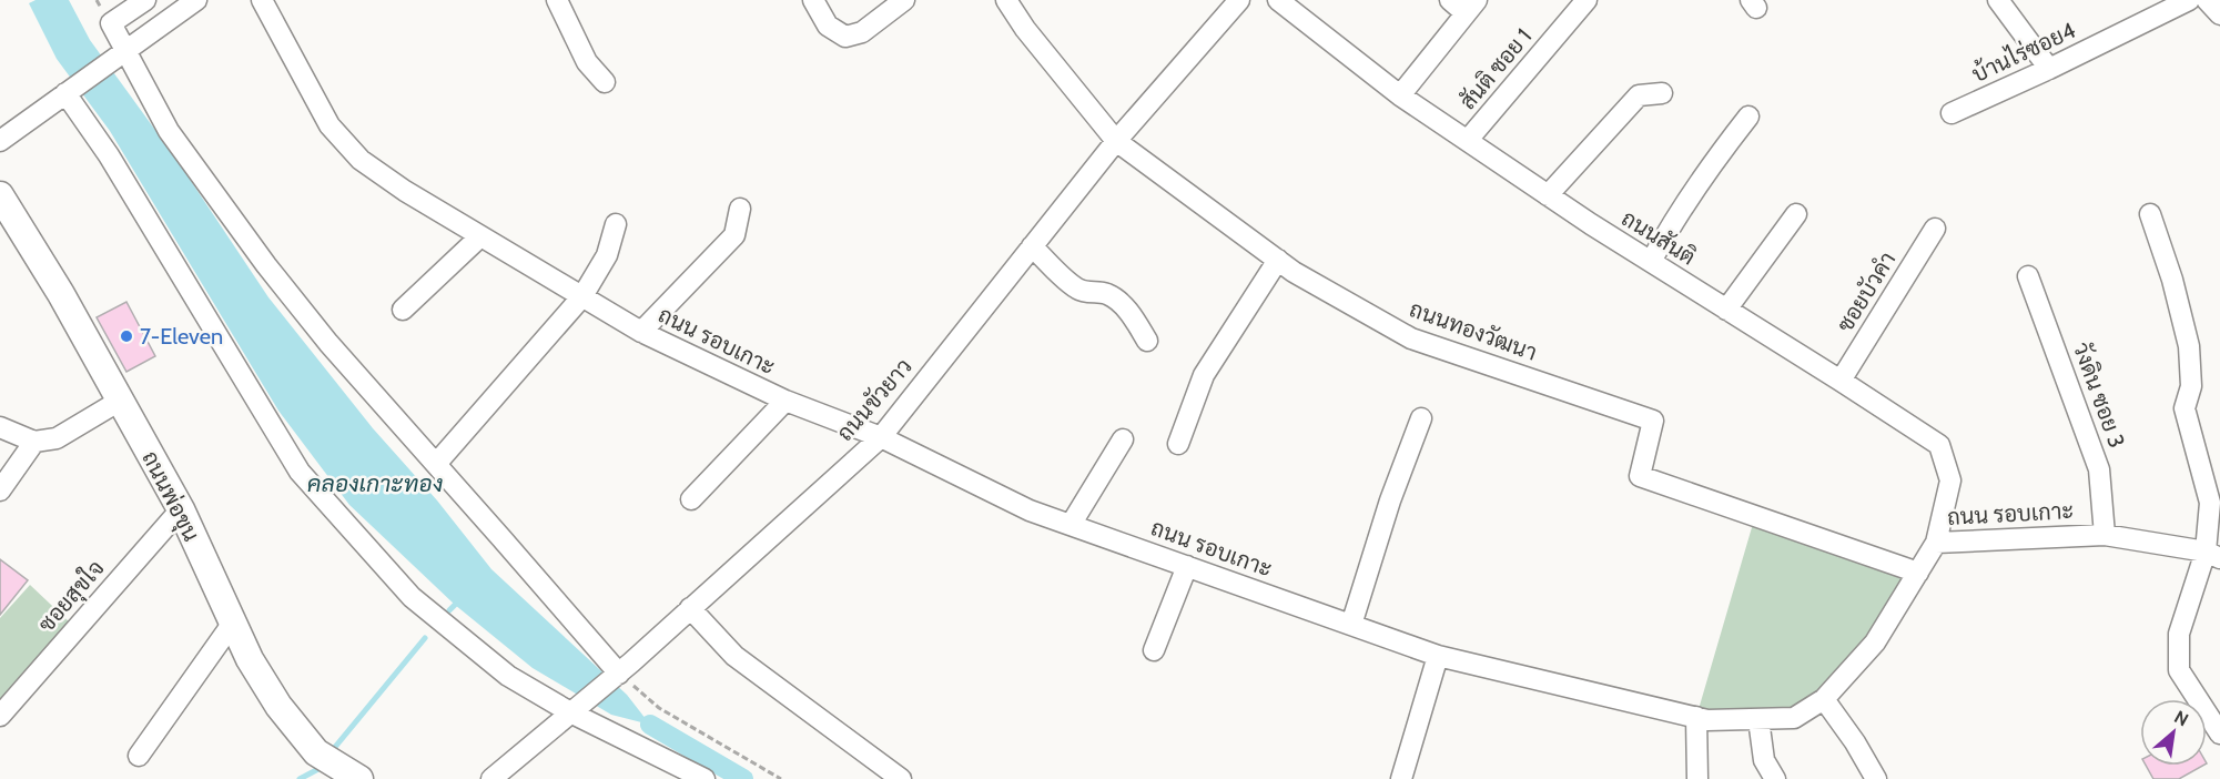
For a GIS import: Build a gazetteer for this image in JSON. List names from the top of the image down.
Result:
{
  "streets": {
    "main road": ["ถนนพ่อขุน"],
    "street": [
      "บ้านไร่ซอย4",
      "สันติ ซอย 1",
      "ถนนสันติ",
      "ซอยบัวคำ",
      "ถนนทองวัฒนา",
      "ถนน รอบเกาะ",
      "วังดิน ซอย 3",
      "ถนนขัวยาว",
      "ซอยสุขใจ"
    ]
  },
  "crossings": [
    ["สันติ ซอย 1", "ถนนสันติ"],
    ["ถนนสันติ", "ซอยบัวคำ"],
    ["ถนนสันติ", "ถนน รอบเกาะ"],
    ["ถนนทองวัฒนา", "ถนน รอบเกาะ"],
    ["ถนนทองวัฒนา", "ถนนขัวยาว"],
    ["ถนน รอบเกาะ", "วังดิน ซอย 3"],
    ["ถนน รอบเกาะ", "ถนนขัวยาว"],
    ["ถนนพ่อขุน", "ซอยสุขใจ"]
  ],
  "water": ["คลองเกาะทอง"],
  "places": ["7-Eleven"],
  "north": "top right"
}
